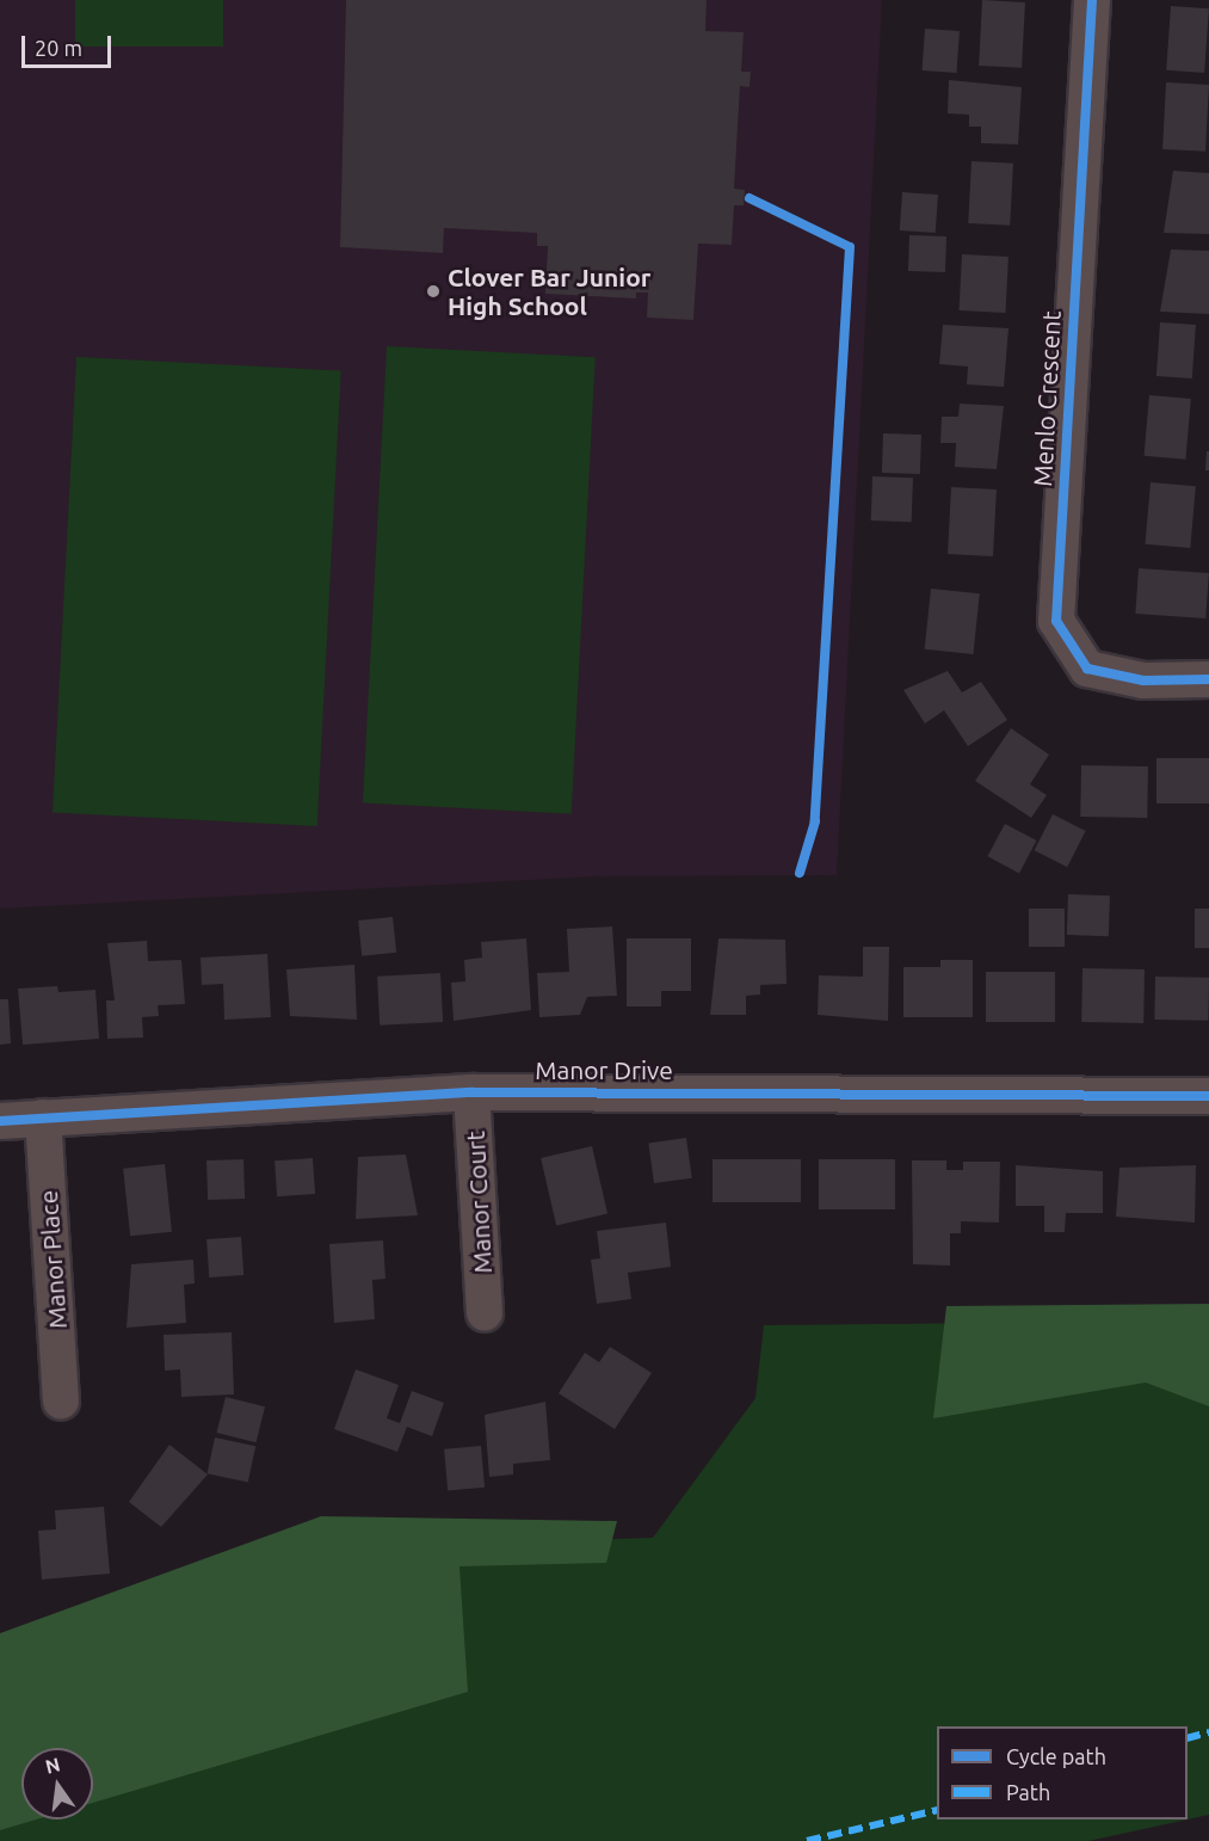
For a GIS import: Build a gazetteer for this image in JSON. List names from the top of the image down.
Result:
{
  "streets": {
    "street": [
      "Menlo Crescent",
      "Manor Drive",
      "Manor Court",
      "Manor Place"
    ]
  },
  "crossings": [
    ["Manor Drive", "Manor Court"],
    ["Manor Drive", "Manor Place"]
  ],
  "places": ["Clover Bar Junior High School"],
  "legend": ["Cycle path", "Path"],
  "scale_bar": "20 m",
  "north": "top"
}
